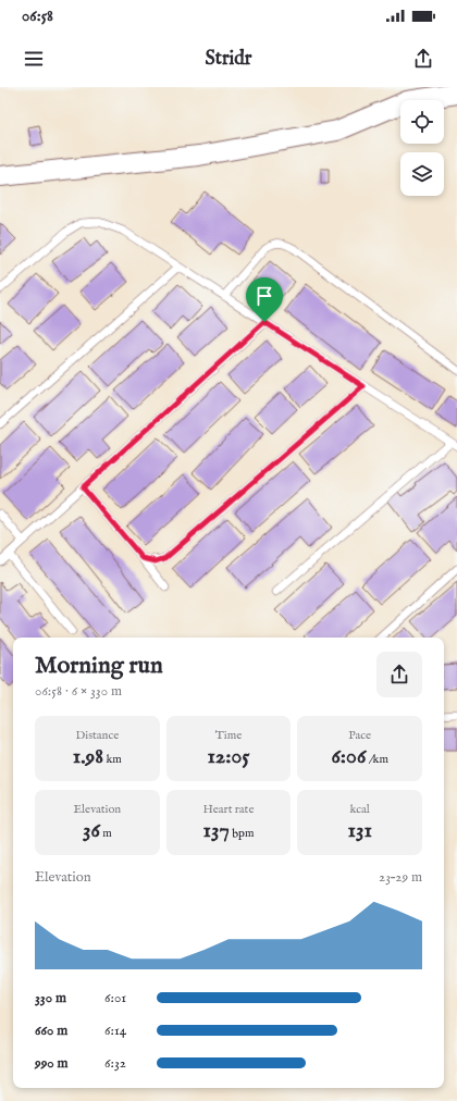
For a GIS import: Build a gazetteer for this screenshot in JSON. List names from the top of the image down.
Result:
{
  "page": {
    "status": "06:58",
    "header": "Stridr",
    "heading": ["Morning run", "06:58 · 6 × 330 m"],
    "stats": [
      ["Distance", "1.98 km"],
      ["Time", "12:05"],
      ["Pace", "6:06 /km"],
      ["Elevation", "36 m"],
      ["Heart rate", "137 bpm"],
      ["kcal", "131"]
    ],
    "chart": ["Elevation", "23–29 m"],
    "list": [
      {
        "name": "330 m",
        "note": "6:01"
      },
      {
        "name": "660 m",
        "note": "6:14"
      },
      {
        "name": "990 m",
        "note": "6:32"
      }
    ]
  }
}
